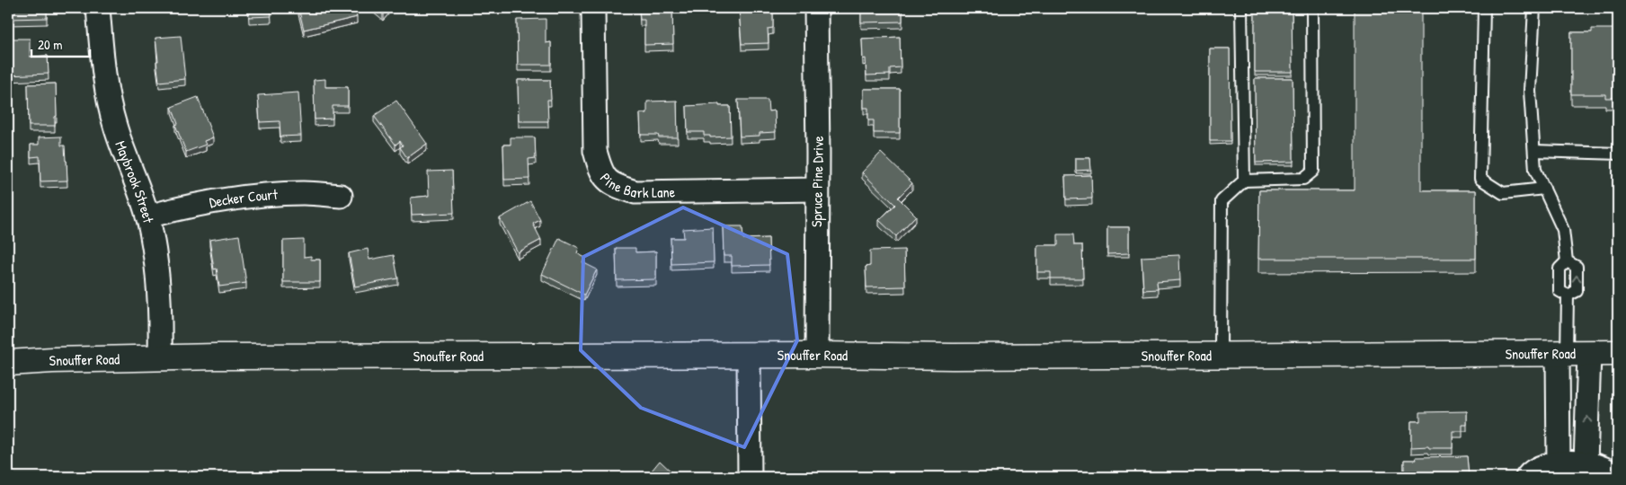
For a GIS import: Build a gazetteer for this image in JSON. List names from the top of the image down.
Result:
{
  "streets": {
    "main road": ["Snouffer Road"],
    "street": [
      "Pine Bark Lane",
      "Spruce Pine Drive",
      "Maybrook Street",
      "Decker Court"
    ]
  },
  "crossings": [
    ["Pine Bark Lane", "Spruce Pine Drive"],
    ["Spruce Pine Drive", "Snouffer Road"],
    ["Maybrook Street", "Decker Court"],
    ["Maybrook Street", "Snouffer Road"]
  ],
  "scale_bar": "20 m"
}
